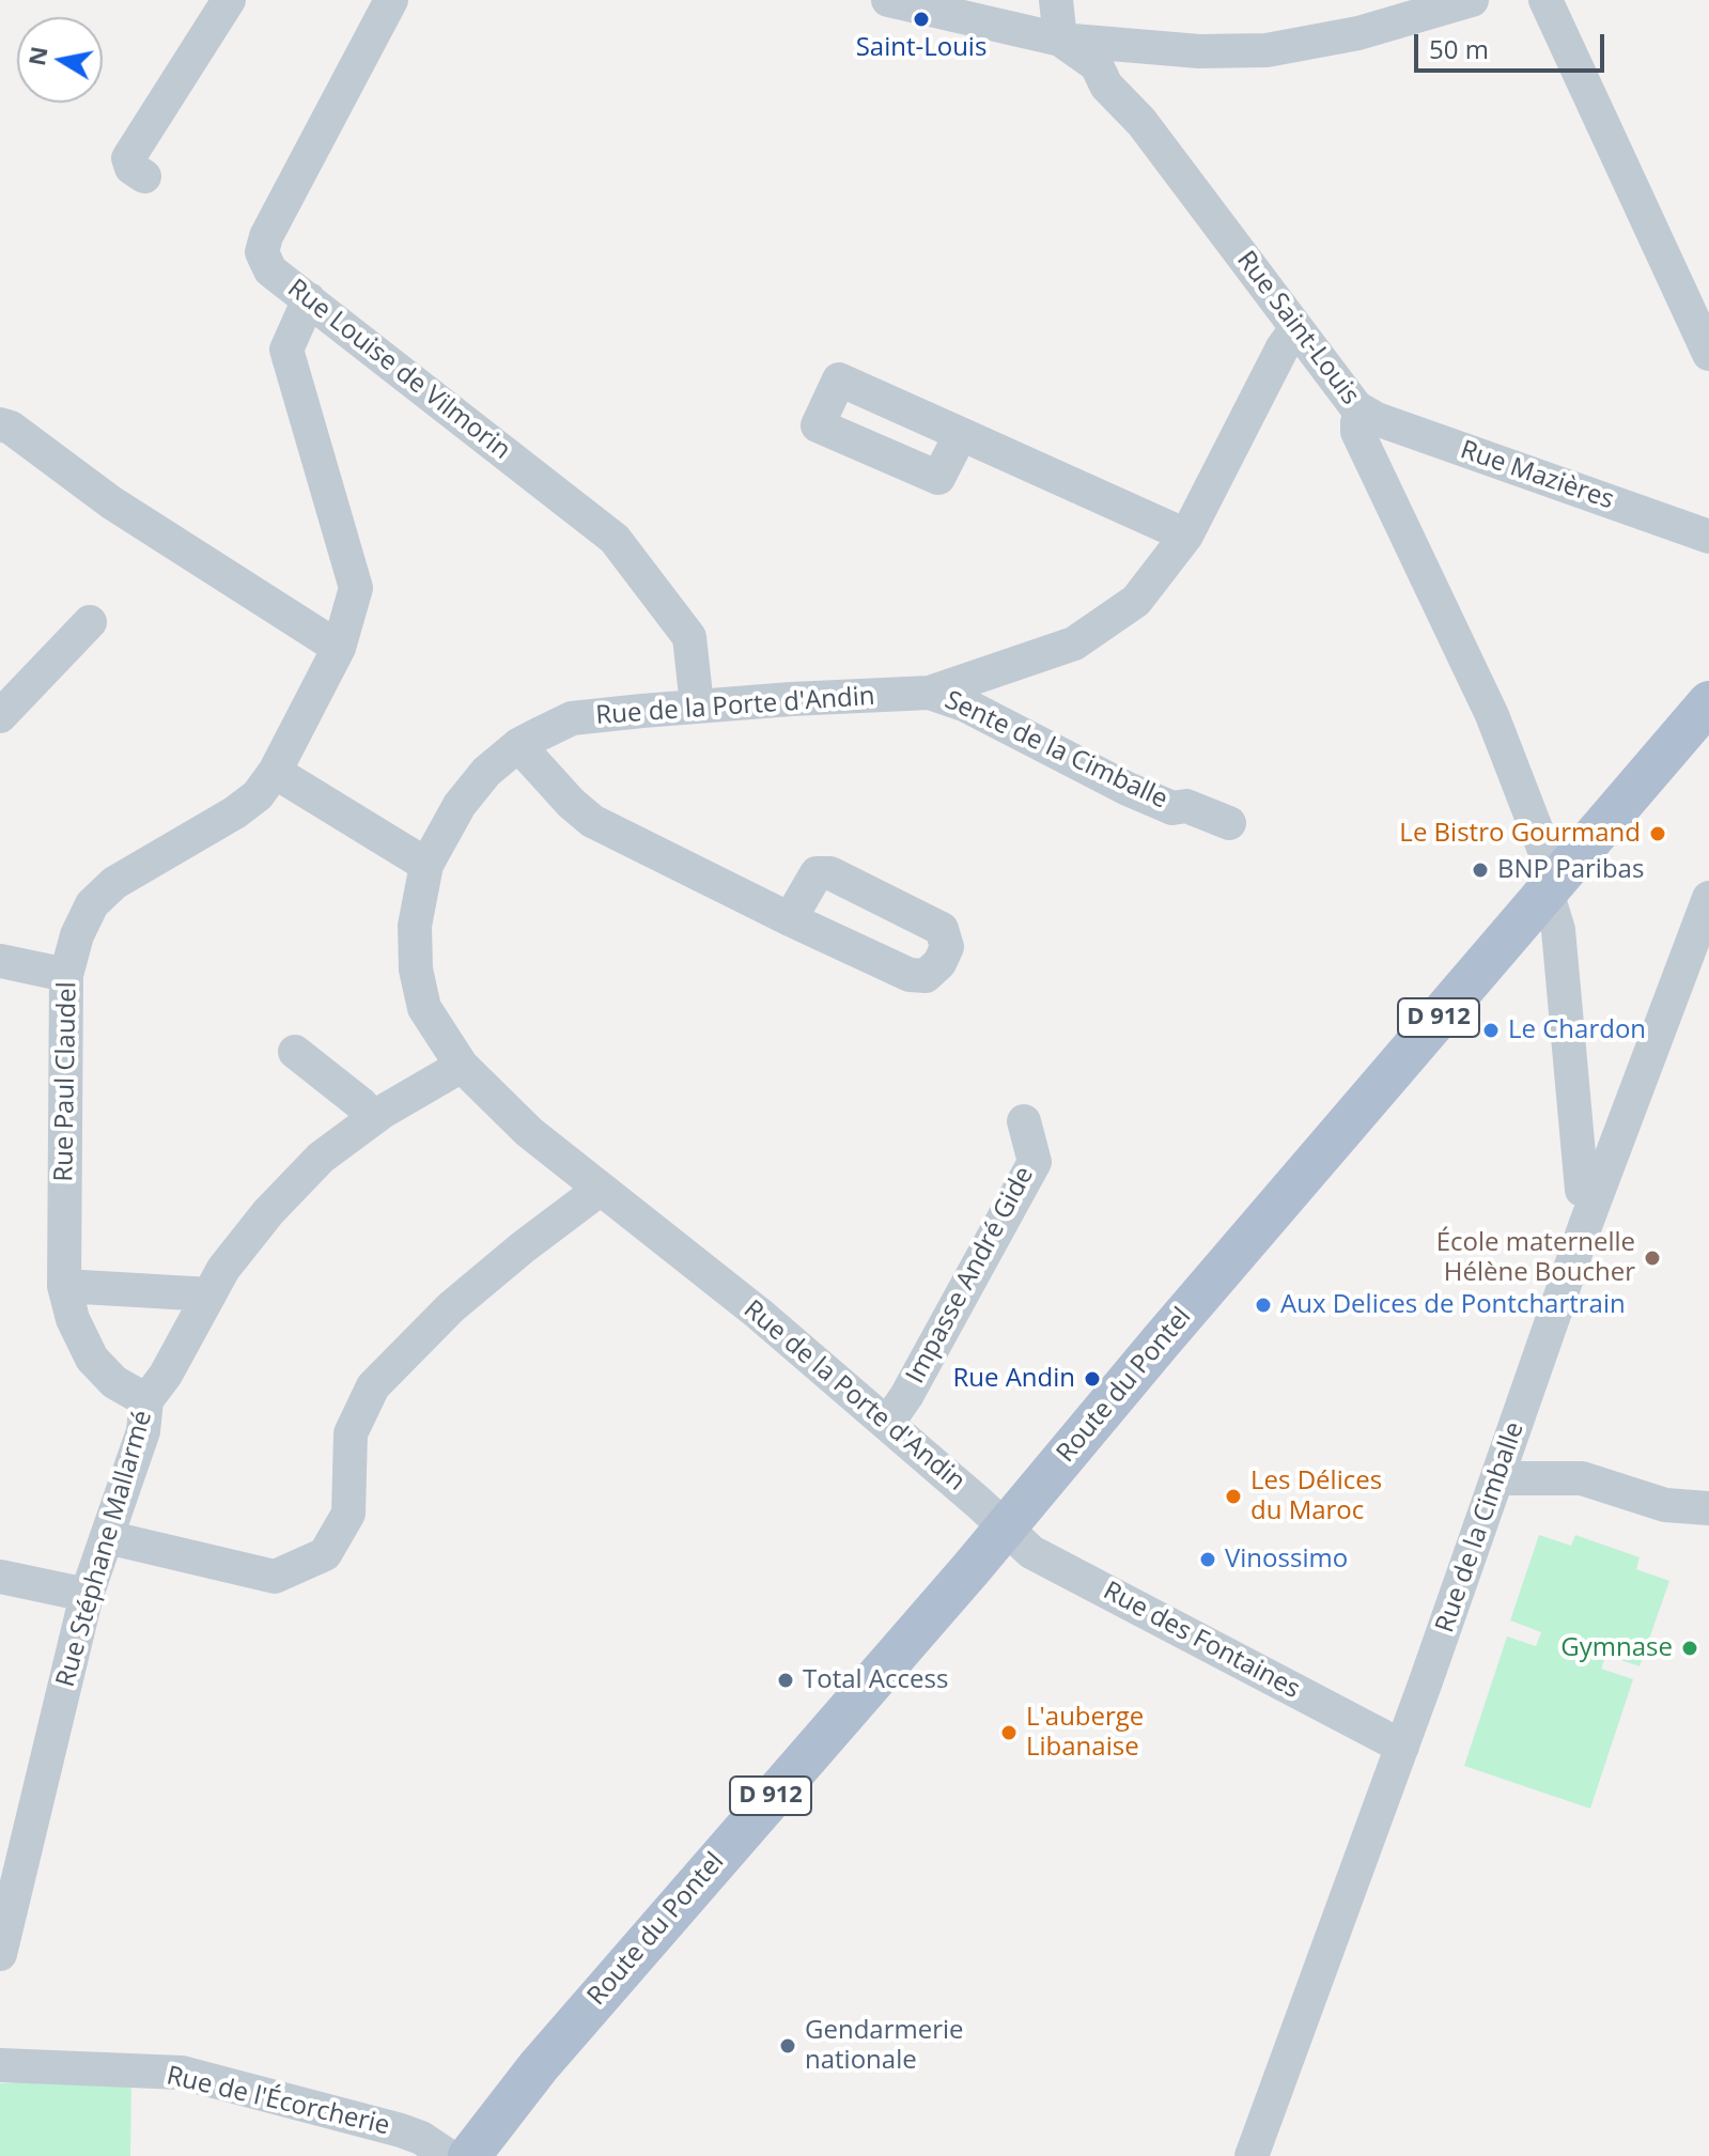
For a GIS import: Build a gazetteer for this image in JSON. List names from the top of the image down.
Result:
{
  "streets": {
    "main road": ["D 912", "Route du Pontel"],
    "street": [
      "Rue Saint-Louis",
      "Rue Louise de Vilmorin",
      "Rue Mazières",
      "Rue de la Porte d'Andin",
      "Sente de la Cimballe",
      "Rue Paul Claudel",
      "Impasse André Gide",
      "Rue de la Cimballe",
      "Rue Stéphane Mallarmé",
      "Rue des Fontaines",
      "Rue de l'Écorcherie"
    ]
  },
  "crossings": [
    ["Rue Saint-Louis", "Rue Mazières"],
    ["Rue Saint-Louis", "Rue de la Porte d'Andin"],
    ["Rue Saint-Louis", "Route du Pontel"],
    ["Rue Louise de Vilmorin", "Rue de la Porte d'Andin"],
    ["Rue Louise de Vilmorin", "Rue Paul Claudel"],
    ["Rue de la Porte d'Andin", "Sente de la Cimballe"],
    ["Rue de la Porte d'Andin", "Impasse André Gide"],
    ["Rue de la Porte d'Andin", "Route du Pontel"],
    ["Rue de la Porte d'Andin", "Rue Stéphane Mallarmé"],
    ["Rue de la Porte d'Andin", "Rue des Fontaines"],
    ["Rue Paul Claudel", "Rue Stéphane Mallarmé"],
    ["Route du Pontel", "Rue des Fontaines"],
    ["Route du Pontel", "Rue de l'Écorcherie"],
    ["Rue de la Cimballe", "Rue des Fontaines"]
  ],
  "places": [
    "Saint-Louis",
    "Le Bistro Gourmand",
    "BNP Paribas",
    "Le Chardon",
    "École maternelle Hélène Boucher",
    "Aux Delices de Pontchartrain",
    "Rue Andin",
    "Les Délices du Maroc",
    "Vinossimo",
    "Gymnase",
    "Total Access",
    "L'auberge Libanaise",
    "Gendarmerie nationale"
  ],
  "scale_bar": "50 m",
  "north": "left"
}
